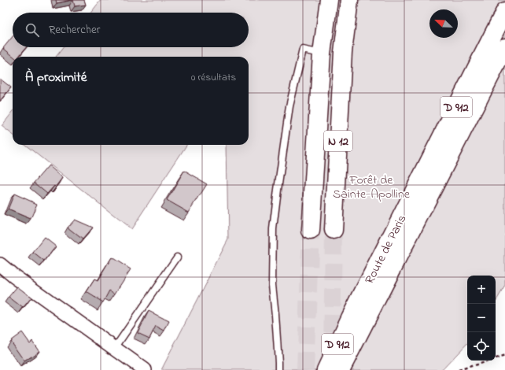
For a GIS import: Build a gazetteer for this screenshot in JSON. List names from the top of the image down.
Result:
{
  "streets": {
    "main road": ["D 912", "N 12", "Route de Paris"]
  },
  "parks": ["Forêt de Sainte-Apolline"],
  "north": "top left",
  "page": {
    "search": "Rechercher",
    "heading": ["À proximité", "0 résultats"],
    "map_buttons": ["+", "−"]
  }
}
